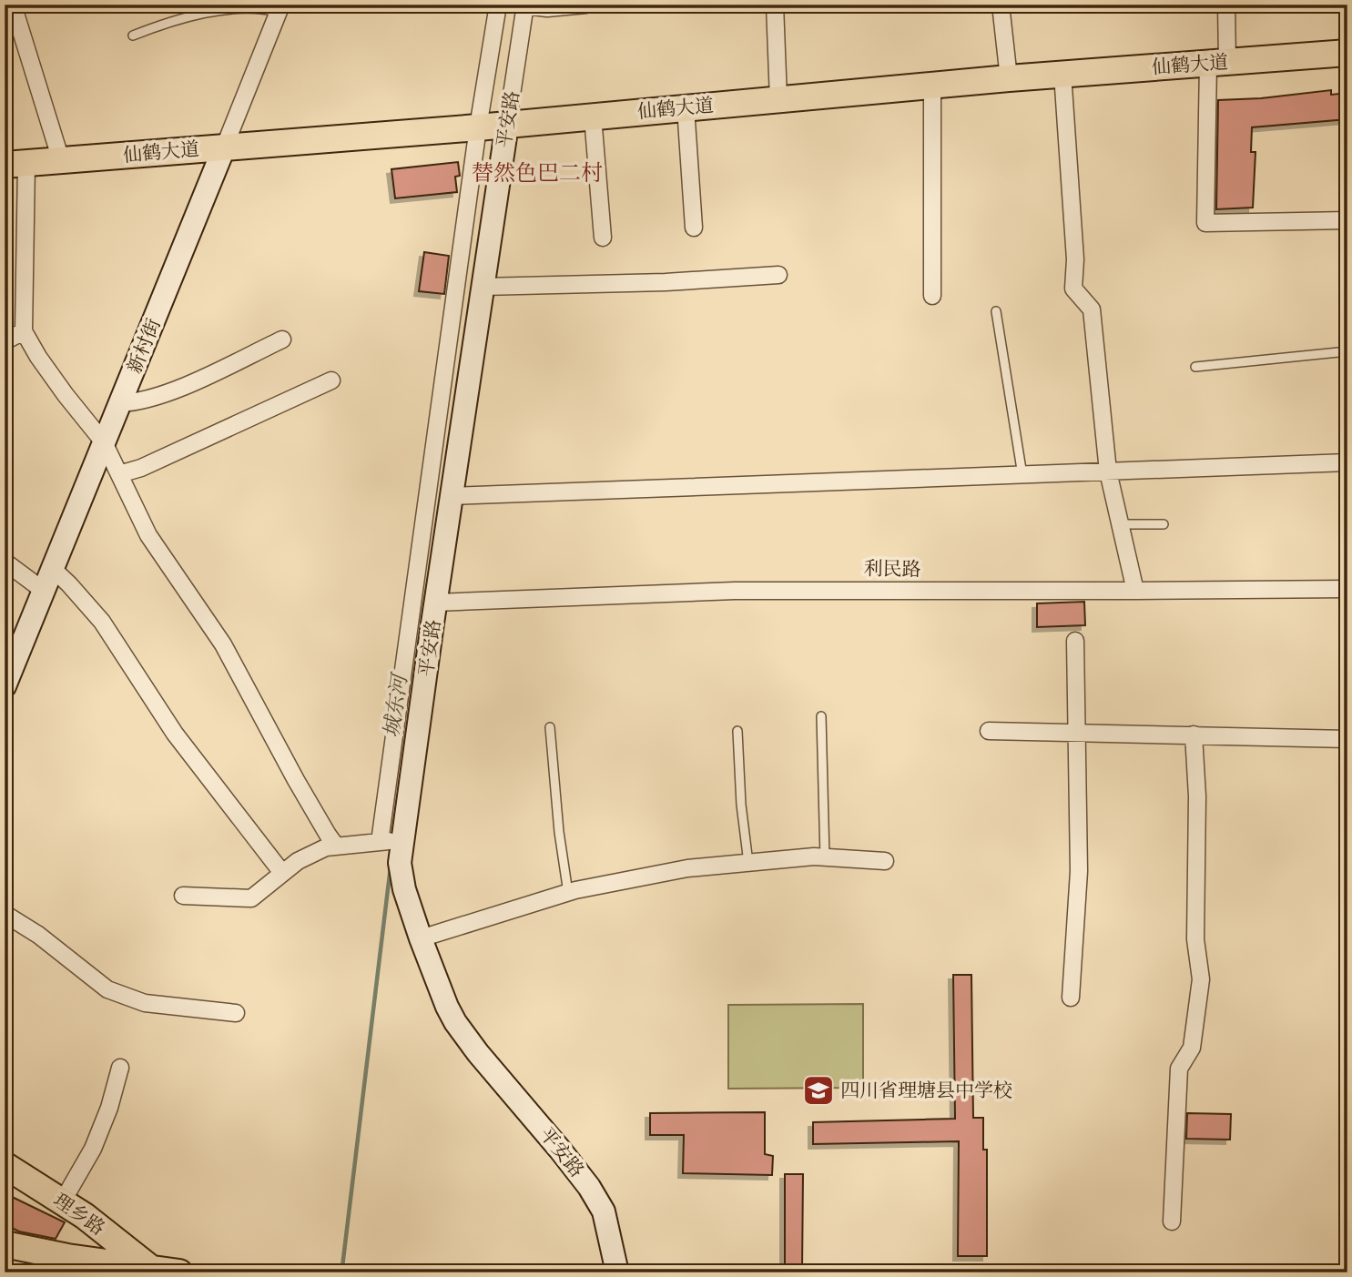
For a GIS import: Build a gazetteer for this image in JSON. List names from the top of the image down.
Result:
{
  "streets": {
    "main road": ["仙鹤大道", "理乡路"],
    "street": ["平安路", "新村街", "利民路"]
  },
  "crossings": [
    ["仙鹤大道", "平安路"],
    ["仙鹤大道", "新村街"],
    ["平安路", "利民路"]
  ],
  "districts": ["替然色巴二村"],
  "water": ["城东河"],
  "places": {
    "school or university": ["四川省理塘县中学校"]
  }
}
